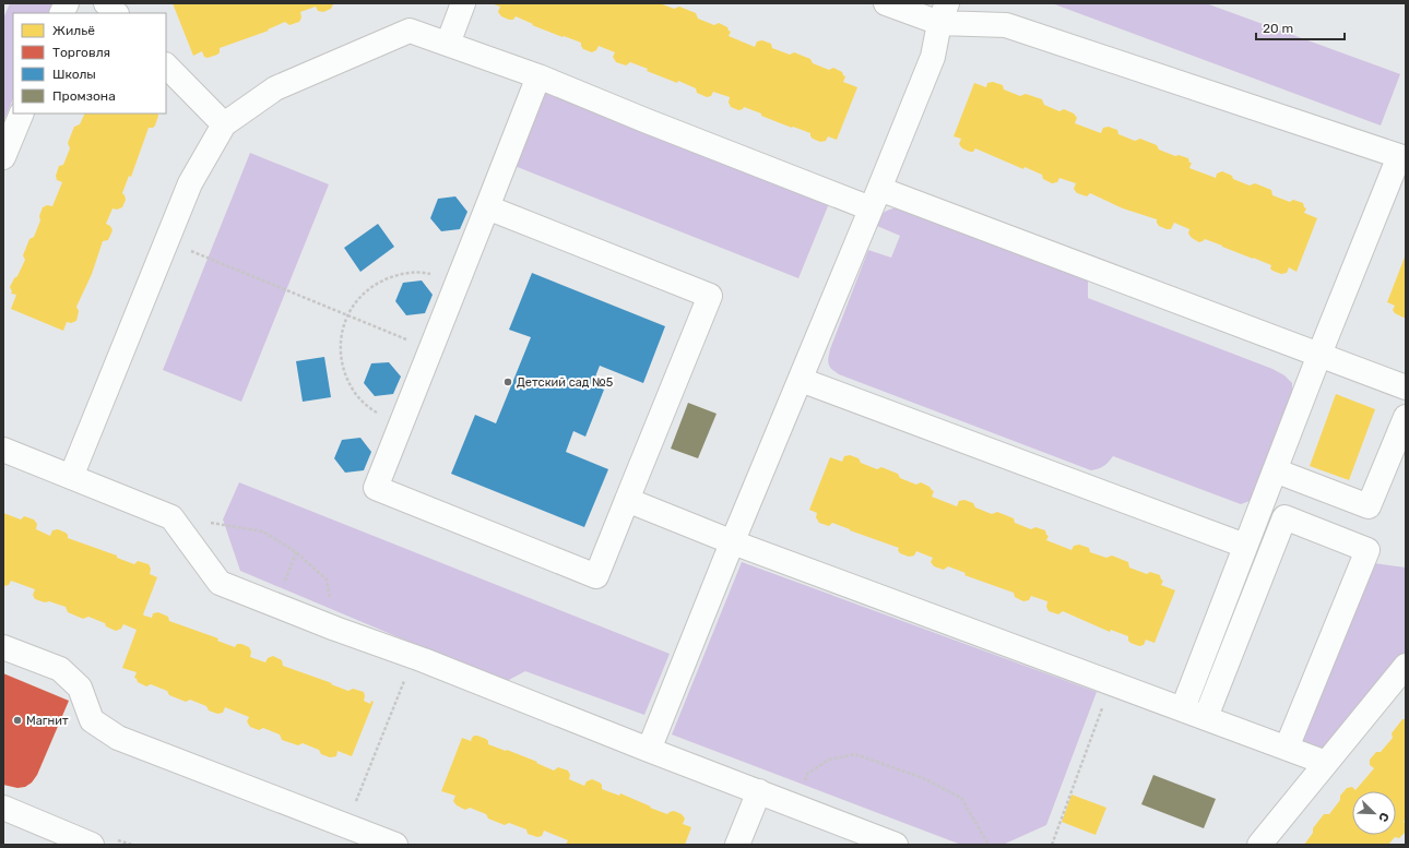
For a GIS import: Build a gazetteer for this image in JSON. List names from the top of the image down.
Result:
{
  "places": ["Детский сад №5", "Магнит"],
  "legend": [
    "Жильё",
    "Торговля",
    "Школы",
    "Промзона"
  ],
  "scale_bar": "20 m",
  "north": "bottom right"
}
